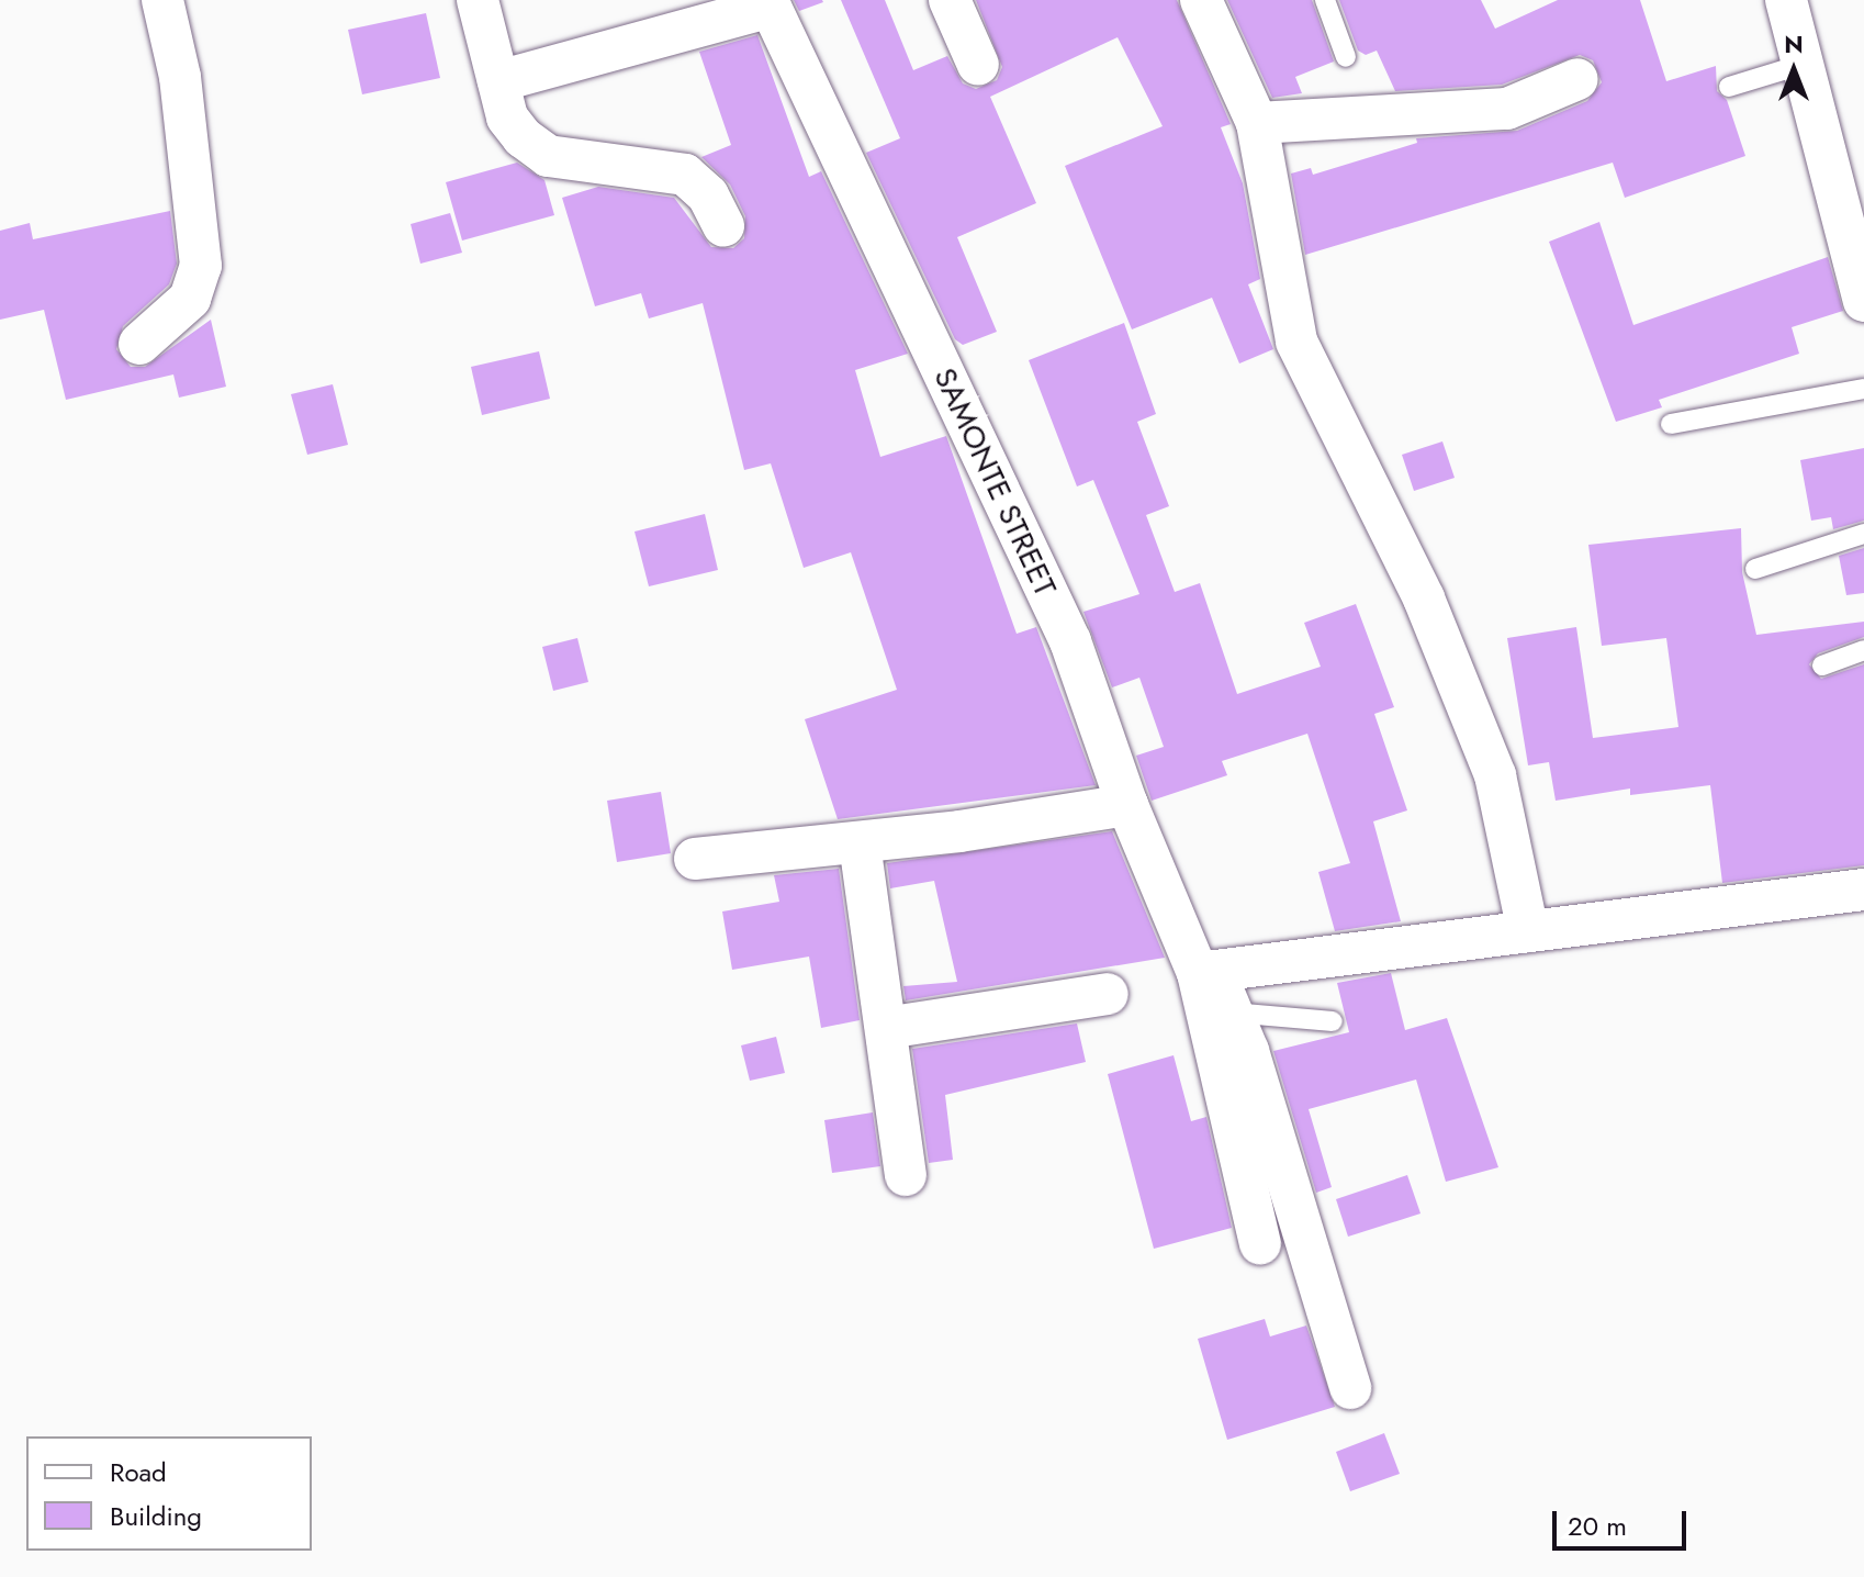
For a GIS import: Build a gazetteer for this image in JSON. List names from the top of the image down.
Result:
{
  "streets": {
    "street": ["SAMONTE STREET"]
  },
  "legend": ["Road", "Building"],
  "scale_bar": "20 m",
  "north": "top"
}
